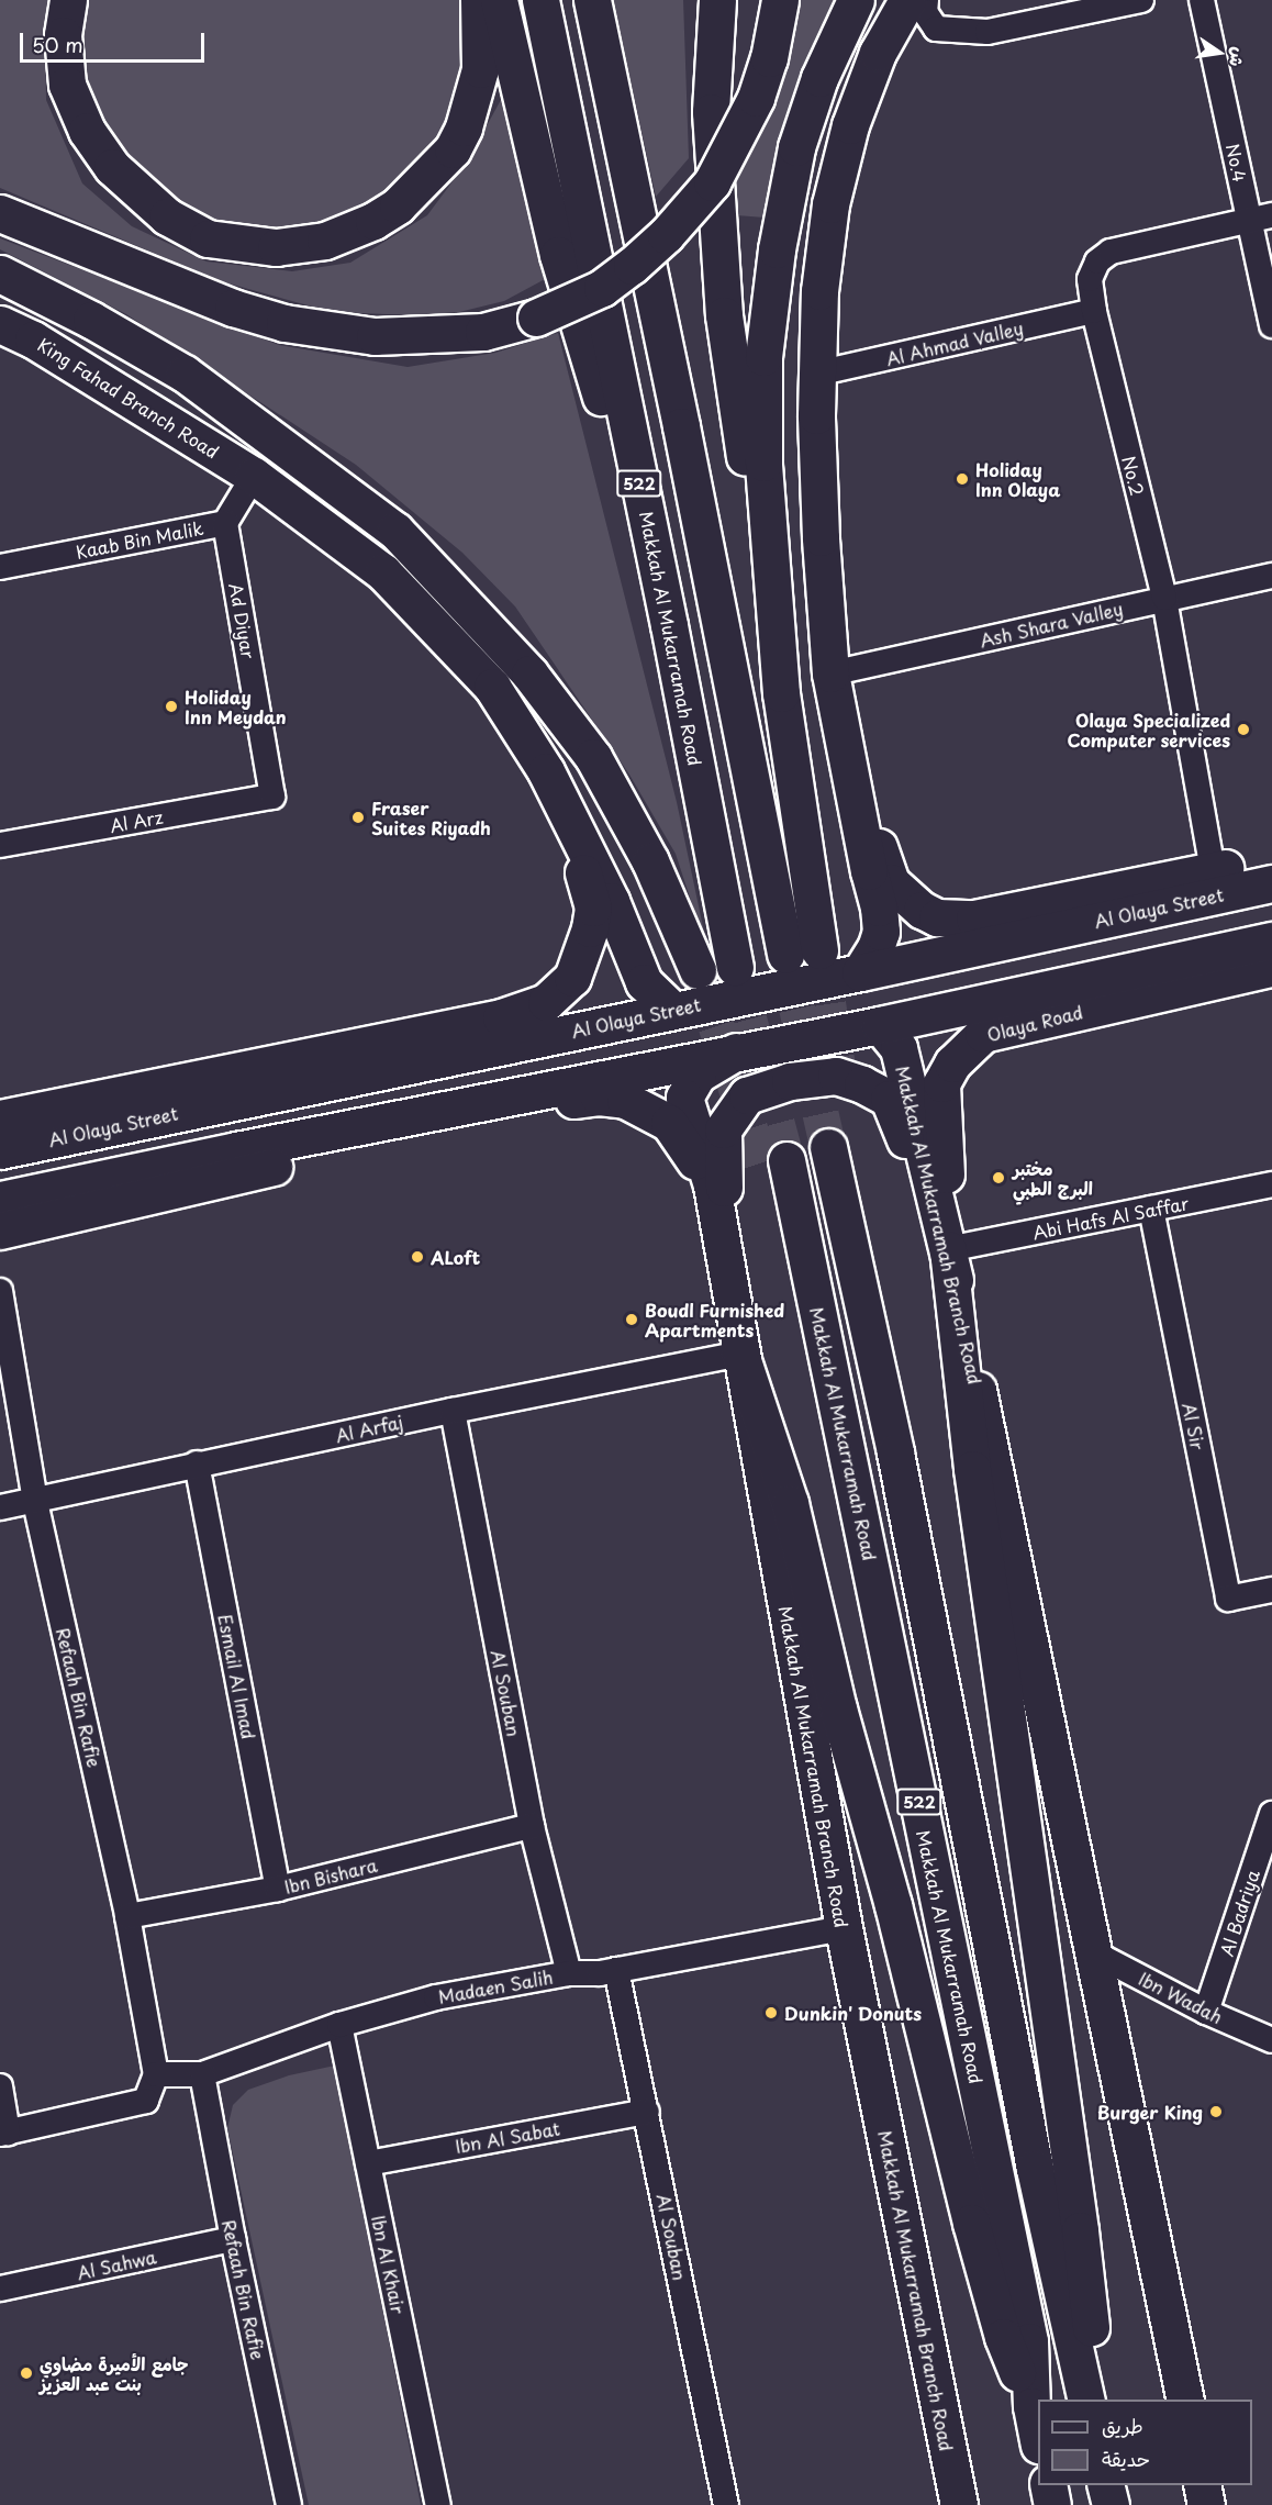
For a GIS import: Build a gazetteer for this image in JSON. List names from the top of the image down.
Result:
{
  "streets": {
    "main road": [
      "King Fahad Branch Road",
      "522",
      "Makkah Al Mukarramah Road",
      "Al Olaya Street",
      "Olaya Road",
      "Makkah Al Mukarramah Branch Road"
    ],
    "street": [
      "No.4",
      "Al Ahmad Valley",
      "No.2",
      "Kaab Bin Malik",
      "Ad Diyar",
      "Ash Shara Valley",
      "Al Arz",
      "Abi Hafs Al Saffar",
      "Al Sir",
      "Al Arfaj",
      "Esmail Al Imad",
      "Al Souban",
      "Refaah Bin Rafie",
      "Ibn Bishara",
      "Al Badriya",
      "Madaen Salih",
      "Ibn Wadah",
      "Ibn Al Sabat",
      "Al Sahwa",
      "Ibn Al Khair"
    ]
  },
  "crossings": [
    ["No.4", "No.2"],
    ["Al Ahmad Valley", "No.2"],
    ["King Fahad Branch Road", "Kaab Bin Malik"],
    ["No.2", "Ash Shara Valley"],
    ["Kaab Bin Malik", "Ad Diyar"],
    ["Ad Diyar", "Al Arz"],
    ["Olaya Road", "Abi Hafs Al Saffar"],
    ["Olaya Road", "Makkah Al Mukarramah Branch Road"],
    ["Abi Hafs Al Saffar", "Makkah Al Mukarramah Branch Road"],
    ["Abi Hafs Al Saffar", "Al Sir"],
    ["Makkah Al Mukarramah Branch Road", "Al Arfaj"],
    ["Makkah Al Mukarramah Branch Road", "Madaen Salih"],
    ["Makkah Al Mukarramah Branch Road", "Ibn Wadah"],
    ["Al Arfaj", "Esmail Al Imad"],
    ["Al Arfaj", "Al Souban"],
    ["Al Arfaj", "Refaah Bin Rafie"],
    ["Esmail Al Imad", "Ibn Bishara"],
    ["Al Souban", "Ibn Bishara"],
    ["Al Souban", "Madaen Salih"],
    ["Al Souban", "Ibn Al Sabat"],
    ["Refaah Bin Rafie", "Ibn Bishara"],
    ["Refaah Bin Rafie", "Madaen Salih"],
    ["Refaah Bin Rafie", "Al Sahwa"],
    ["Al Badriya", "Ibn Wadah"],
    ["Madaen Salih", "Ibn Al Khair"],
    ["Ibn Al Sabat", "Ibn Al Khair"]
  ],
  "places": [
    "Holiday Inn Olaya",
    "Holiday Inn Meydan",
    "Olaya Specialized Computer services",
    "Fraser Suites Riyadh",
    "مختبر البرج الطبي",
    "ALoft",
    "Boudl Furnished Apartments",
    "Dunkin' Donuts",
    "Burger King",
    "جامع الأميرة مضاوي بنت عبد العزيز"
  ],
  "legend": ["طريق", "حديقة"],
  "scale_bar": "50 m",
  "north": "right"
}
